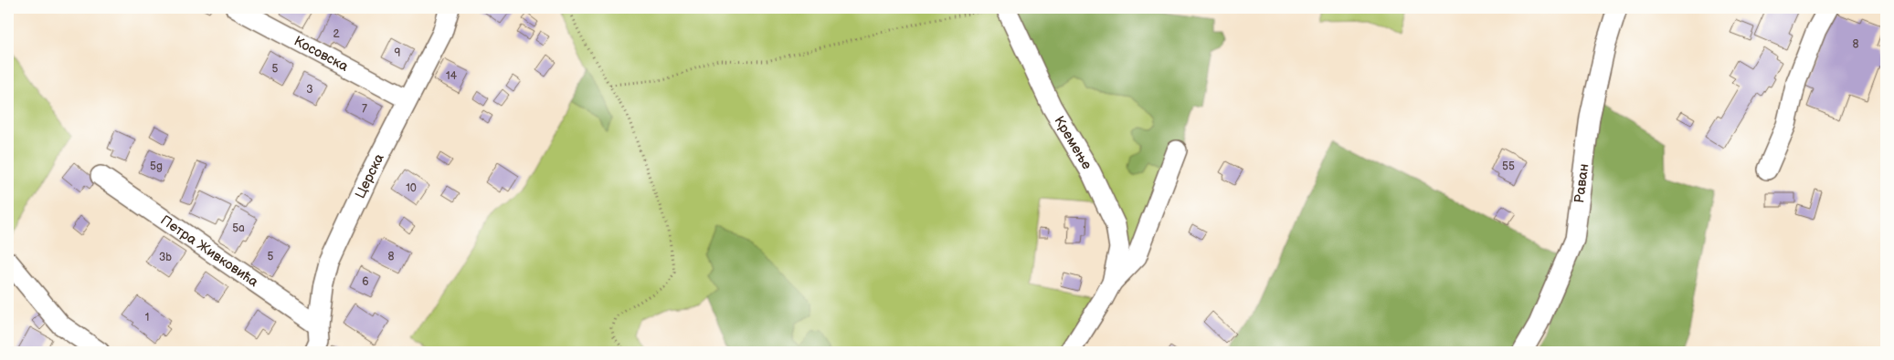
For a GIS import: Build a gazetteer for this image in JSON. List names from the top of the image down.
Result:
{
  "streets": {
    "street": [
      "Косовска",
      "Кремење",
      "Церска",
      "Раван",
      "Петра Живковића"
    ]
  },
  "crossings": [
    ["Косовска", "Церска"],
    ["Церска", "Петра Живковића"]
  ],
  "house_numbers": [
    "2",
    "8",
    "9",
    "5",
    "14",
    "3",
    "7",
    "5g",
    "55",
    "10",
    "5a",
    "5",
    "8",
    "3b",
    "6",
    "1"
  ]
}
